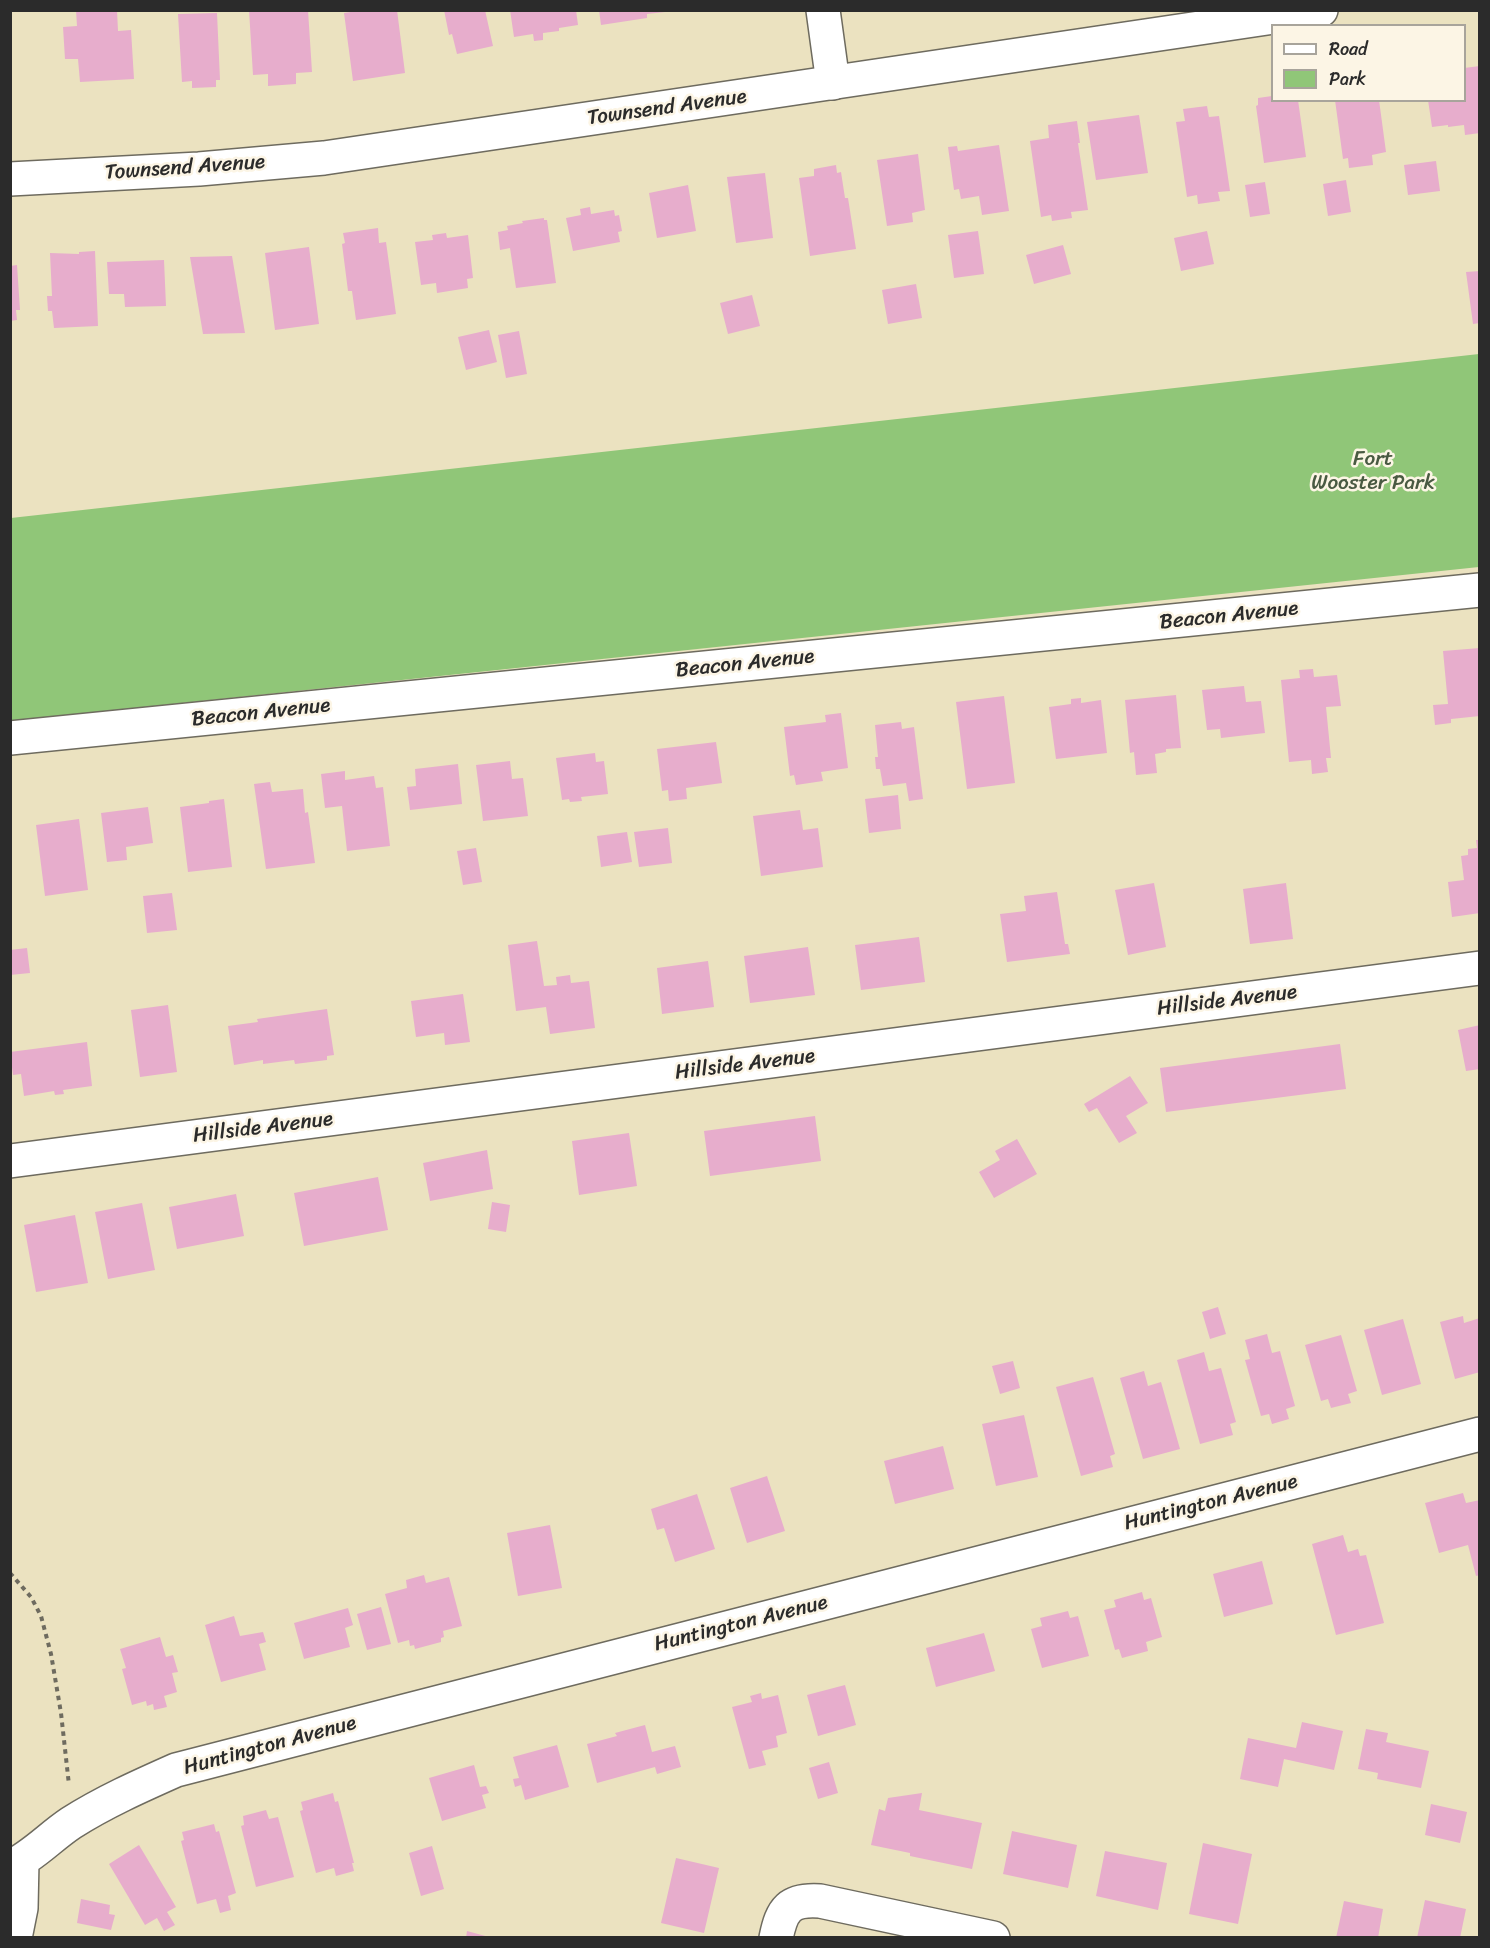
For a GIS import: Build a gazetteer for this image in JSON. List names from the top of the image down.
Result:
{
  "streets": {
    "street": [
      "Townsend Avenue",
      "Beacon Avenue",
      "Hillside Avenue",
      "Huntington Avenue"
    ]
  },
  "parks": ["Fort Wooster Park"],
  "legend": ["Road", "Park"]
}
